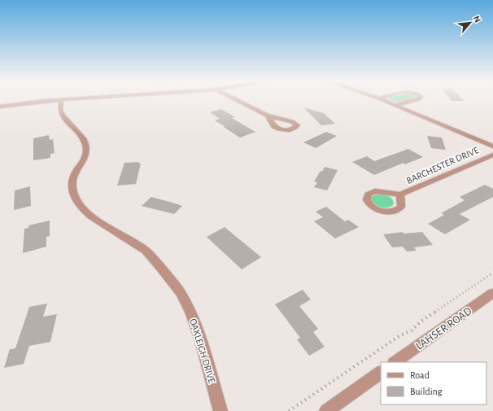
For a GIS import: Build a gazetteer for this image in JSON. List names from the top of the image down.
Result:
{
  "streets": {
    "street": ["BARCHESTER DRIVE", "LAHSER ROAD", "OAKLEIGH DRIVE"]
  },
  "legend": ["Road", "Building"],
  "north": "top right"
}
